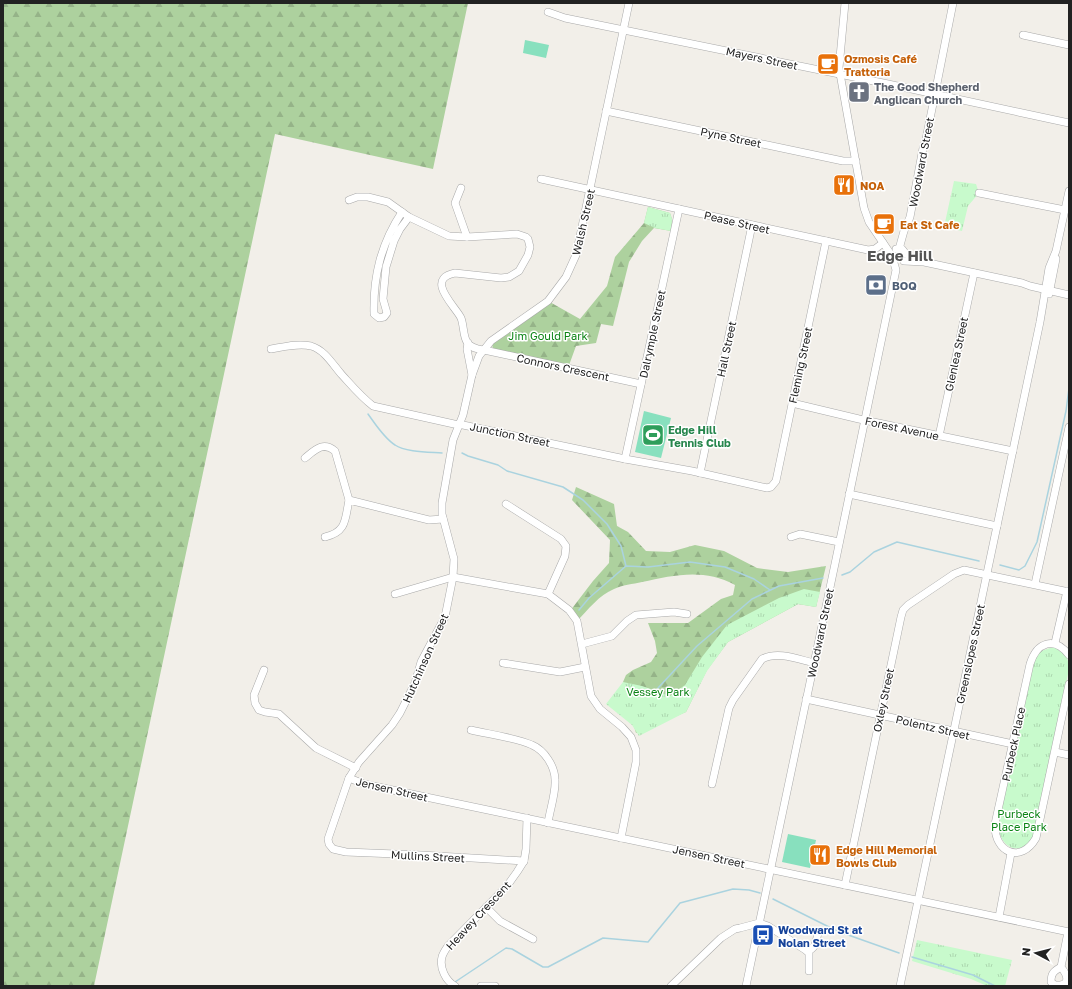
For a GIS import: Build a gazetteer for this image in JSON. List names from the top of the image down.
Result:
{
  "streets": {
    "street": [
      "Mayers Street",
      "Pyne Street",
      "Woodward Street",
      "Walsh Street",
      "Pease Street",
      "Dalrymple Street",
      "Hall Street",
      "Glenlea Street",
      "Fleming Street",
      "Connors Crescent",
      "Forest Avenue",
      "Junction Street",
      "Greenslopes Street",
      "Hutchinson Street",
      "Oxley Street",
      "Polentz Street",
      "Purbeck Place",
      "Jensen Street",
      "Mullins Street",
      "Heavey Crescent"
    ]
  },
  "crossings": [
    ["Mayers Street", "Woodward Street"],
    ["Mayers Street", "Walsh Street"],
    ["Pyne Street", "Walsh Street"],
    ["Woodward Street", "Forest Avenue"],
    ["Woodward Street", "Polentz Street"],
    ["Woodward Street", "Jensen Street"],
    ["Walsh Street", "Pease Street"],
    ["Walsh Street", "Connors Crescent"],
    ["Walsh Street", "Junction Street"],
    ["Walsh Street", "Hutchinson Street"],
    ["Pease Street", "Dalrymple Street"],
    ["Pease Street", "Hall Street"],
    ["Pease Street", "Fleming Street"],
    ["Dalrymple Street", "Connors Crescent"],
    ["Dalrymple Street", "Junction Street"],
    ["Hall Street", "Junction Street"],
    ["Glenlea Street", "Forest Avenue"],
    ["Fleming Street", "Forest Avenue"],
    ["Fleming Street", "Junction Street"],
    ["Forest Avenue", "Greenslopes Street"],
    ["Junction Street", "Hutchinson Street"],
    ["Greenslopes Street", "Oxley Street"],
    ["Greenslopes Street", "Polentz Street"],
    ["Greenslopes Street", "Jensen Street"],
    ["Hutchinson Street", "Jensen Street"],
    ["Hutchinson Street", "Mullins Street"],
    ["Oxley Street", "Polentz Street"],
    ["Oxley Street", "Jensen Street"],
    ["Polentz Street", "Purbeck Place"],
    ["Jensen Street", "Heavey Crescent"],
    ["Mullins Street", "Heavey Crescent"]
  ],
  "districts": ["Edge Hill"],
  "parks": ["Jim Gould Park", "Vessey Park", "Purbeck Place Park"],
  "places": {
    "cafe": ["Ozmosis Café Trattoria", "Eat St Cafe"],
    "church": ["The Good Shepherd Anglican Church"],
    "restaurant": ["NOA", "Edge Hill Memorial Bowls Club"],
    "bank": ["BOQ"],
    "sports": ["Edge Hill Tennis Club"],
    "bus stop": ["Woodward St at Nolan Street"]
  },
  "north": "left"
}
